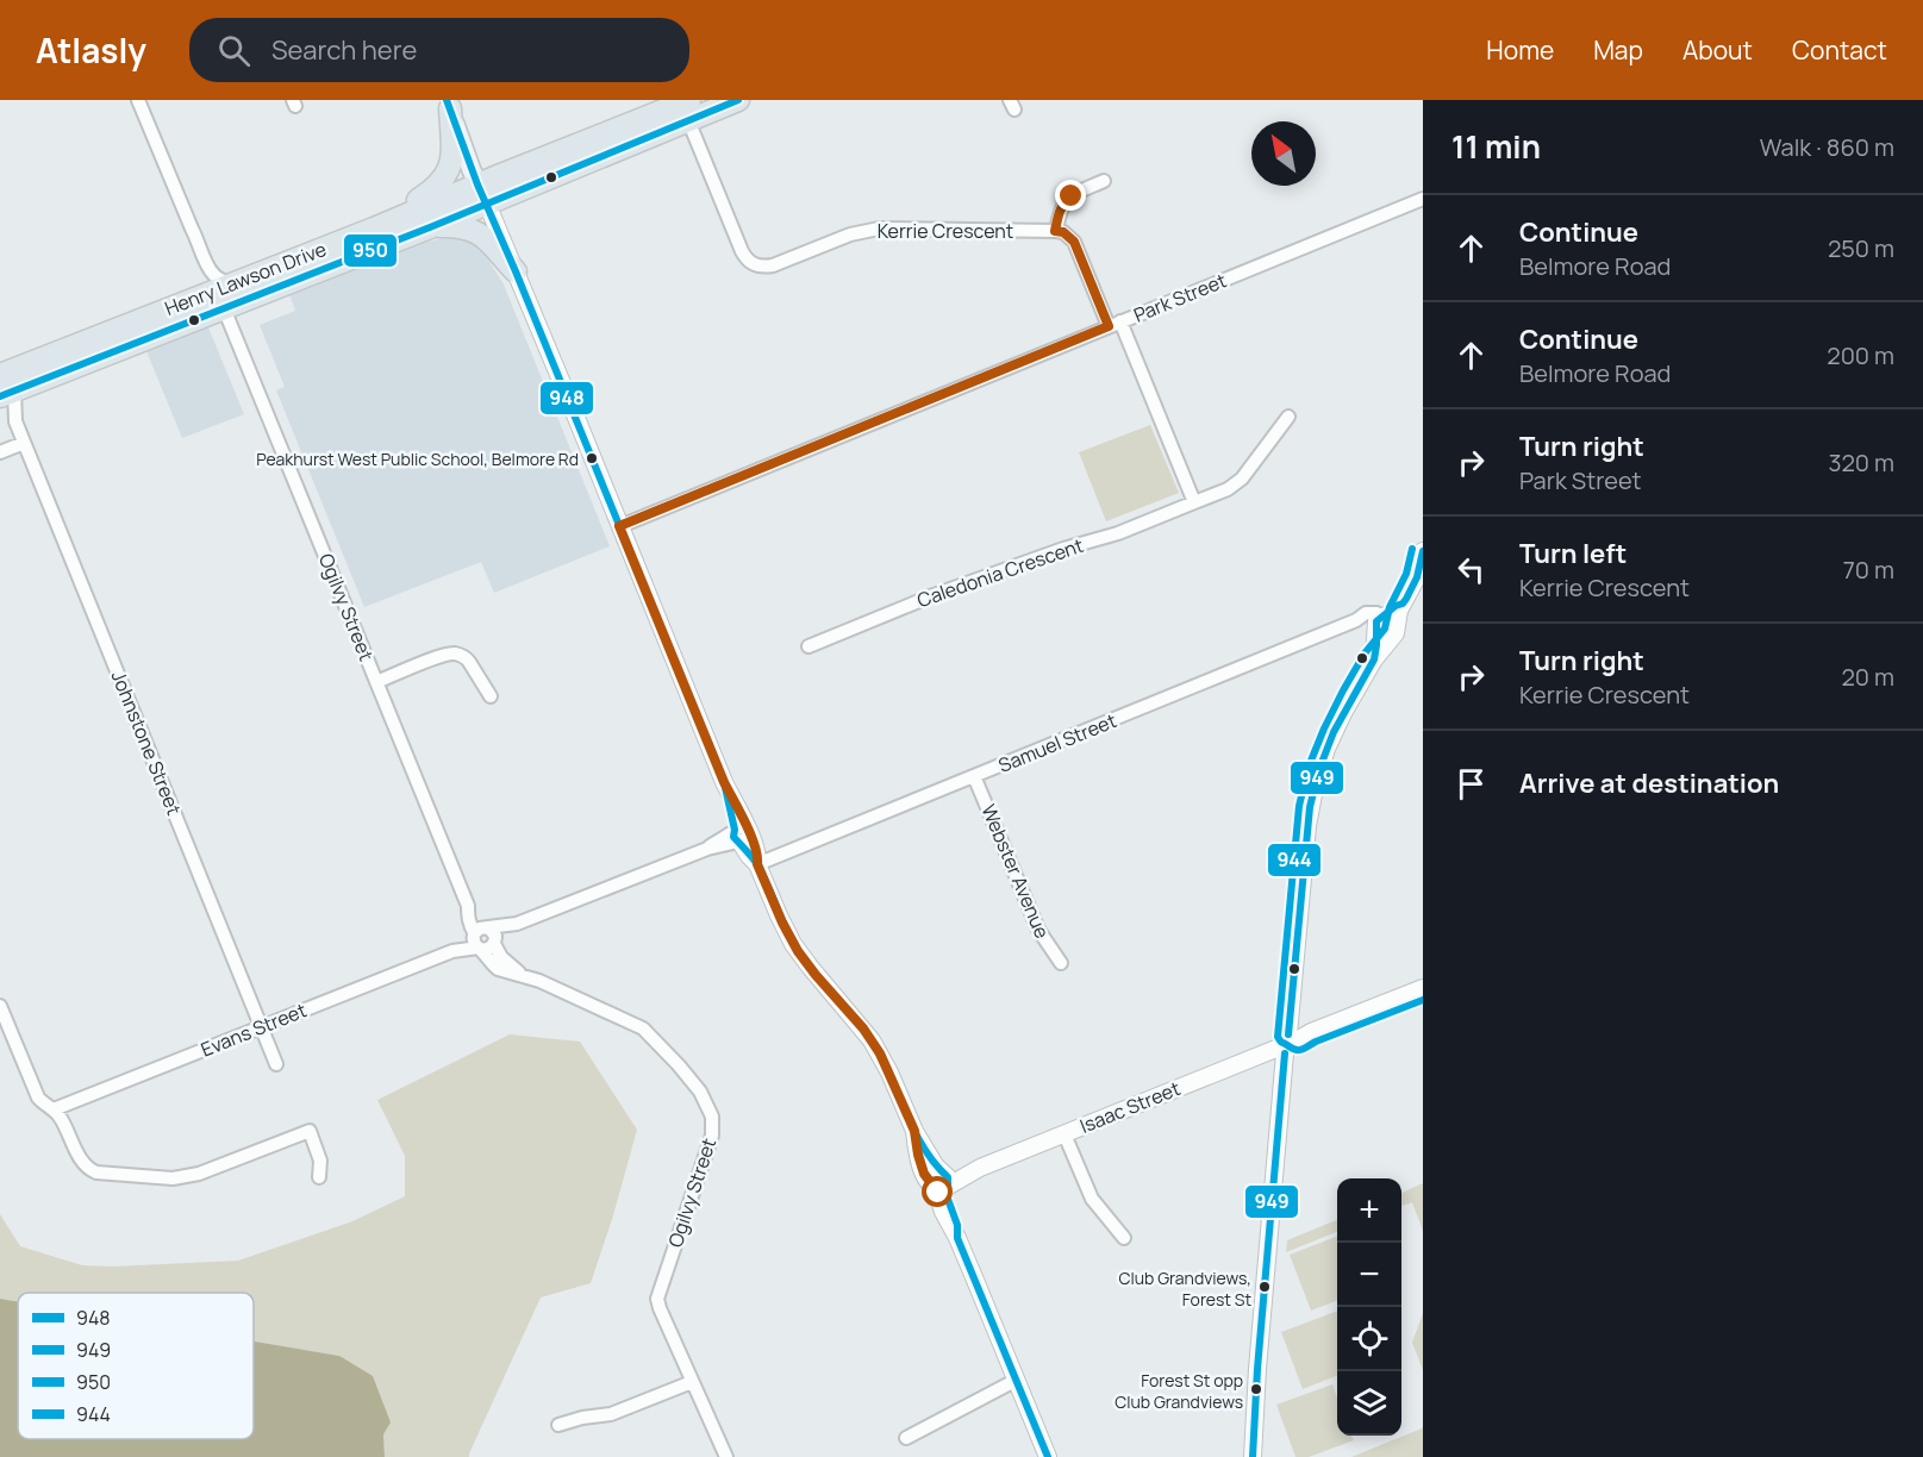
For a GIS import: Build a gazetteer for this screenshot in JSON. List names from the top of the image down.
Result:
{
  "streets": {
    "main road": ["Henry Lawson Drive"],
    "street": [
      "Kerrie Crescent",
      "Park Street",
      "Caledonia Crescent",
      "Ogilvy Street",
      "Johnstone Street",
      "Samuel Street",
      "Webster Avenue",
      "Evans Street",
      "Isaac Street"
    ]
  },
  "crossings": [
    ["Kerrie Crescent", "Henry Lawson Drive"],
    ["Henry Lawson Drive", "Ogilvy Street"],
    ["Henry Lawson Drive", "Johnstone Street"],
    ["Ogilvy Street", "Evans Street"],
    ["Johnstone Street", "Evans Street"],
    ["Samuel Street", "Webster Avenue"]
  ],
  "places": ["Peakhurst West Public School, Belmore Rd", "Club Grandviews, Forest St", "Forest St opp Club Grandviews"],
  "lines": [
    "transit line 948",
    "transit line 950",
    "transit line 944",
    "transit line 949"
  ],
  "legend": [
    "948",
    "949",
    "950",
    "944"
  ],
  "north": "top left",
  "page": {
    "header": "Atlasly",
    "search": "Search here",
    "nav": [
      "Home",
      "Map",
      "About",
      "Contact"
    ],
    "heading": ["11 min", "Walk · 860 m"],
    "list": [
      ["Continue", "Belmore Road", "250 m"],
      ["Continue", "Belmore Road", "200 m"],
      ["Turn right", "Park Street", "320 m"],
      ["Turn left", "Kerrie Crescent", "70 m"],
      ["Turn right", "Kerrie Crescent", "20 m"],
      "Arrive at destination"
    ],
    "map_buttons": ["+", "−"]
  }
}
